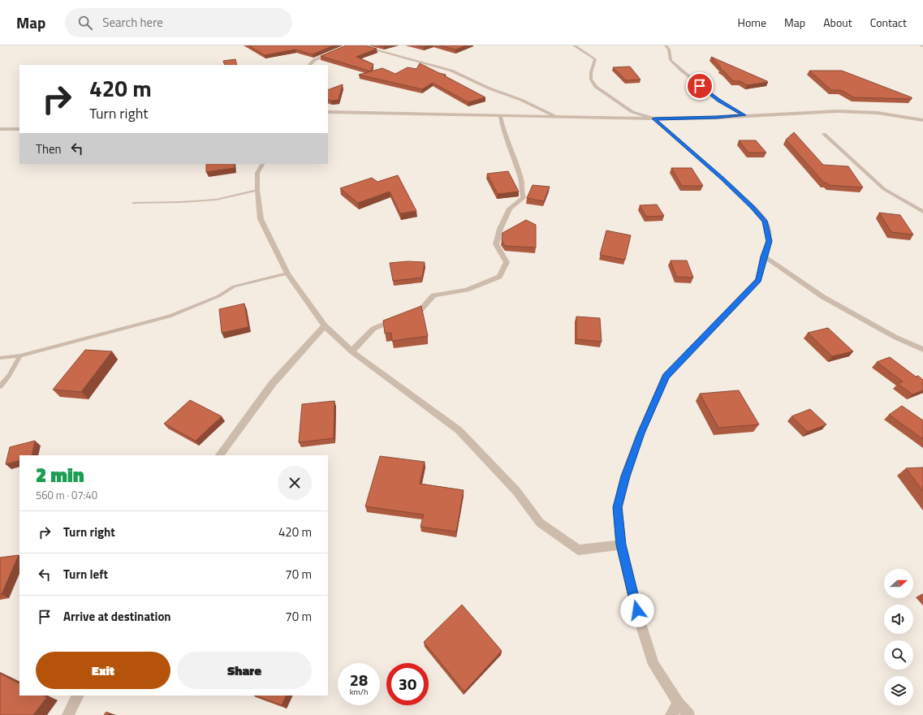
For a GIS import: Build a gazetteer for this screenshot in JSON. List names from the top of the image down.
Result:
{
  "north": "right",
  "page": {
    "header": "Map",
    "search": "Search here",
    "nav": [
      "Home",
      "Map",
      "About",
      "Contact"
    ],
    "turn": ["420 m", "Turn right"],
    "then": "Then",
    "heading": ["2 min", "560 m · 07:40"],
    "list": [
      {
        "name": "Turn right",
        "value": "420 m"
      },
      {
        "name": "Turn left",
        "value": "70 m"
      },
      {
        "name": "Arrive at destination",
        "value": "70 m"
      }
    ],
    "buttons": ["Exit", "Share"],
    "speed": "28 km/h",
    "limit": "30"
  }
}
